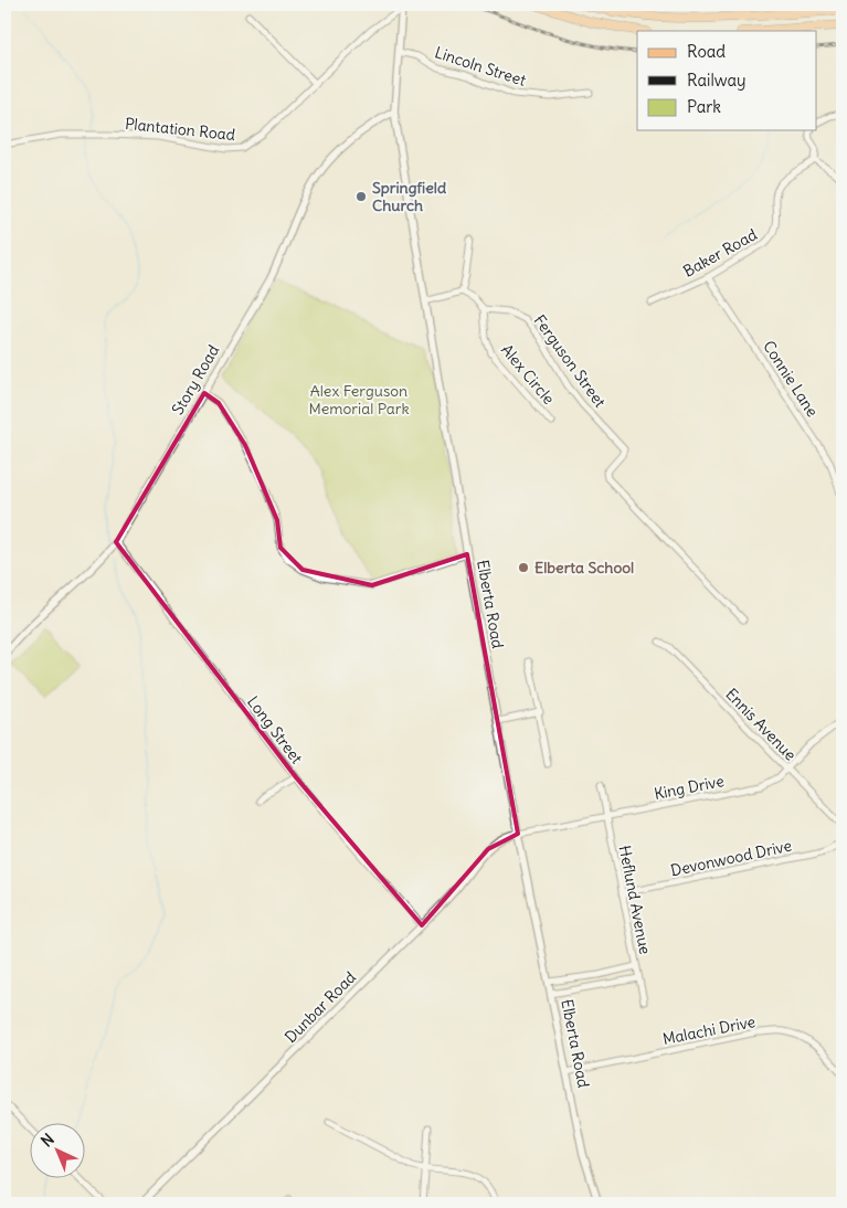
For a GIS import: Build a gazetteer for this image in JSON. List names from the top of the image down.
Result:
{
  "streets": {
    "street": [
      "Lincoln Street",
      "Plantation Road",
      "Baker Road",
      "Ferguson Street",
      "Alex Circle",
      "Connie Lane",
      "Story Road",
      "Elberta Road",
      "Ennis Avenue",
      "Long Street",
      "King Drive",
      "Devonwood Drive",
      "Heflund Avenue",
      "Dunbar Road",
      "Malachi Drive"
    ]
  },
  "crossings": [
    ["Lincoln Street", "Elberta Road"],
    ["Plantation Road", "Elberta Road"],
    ["Baker Road", "Connie Lane"],
    ["Ferguson Street", "Alex Circle"],
    ["Story Road", "Elberta Road"],
    ["Story Road", "Long Street"],
    ["Elberta Road", "King Drive"],
    ["Elberta Road", "Heflund Avenue"],
    ["Elberta Road", "Dunbar Road"],
    ["Elberta Road", "Malachi Drive"],
    ["Ennis Avenue", "King Drive"],
    ["Long Street", "Dunbar Road"],
    ["King Drive", "Heflund Avenue"],
    ["King Drive", "Dunbar Road"],
    ["Devonwood Drive", "Heflund Avenue"]
  ],
  "parks": ["Alex Ferguson Memorial Park"],
  "places": ["Springfield Church", "Elberta School"],
  "legend": ["Road", "Railway", "Park"],
  "north": "top left"
}
